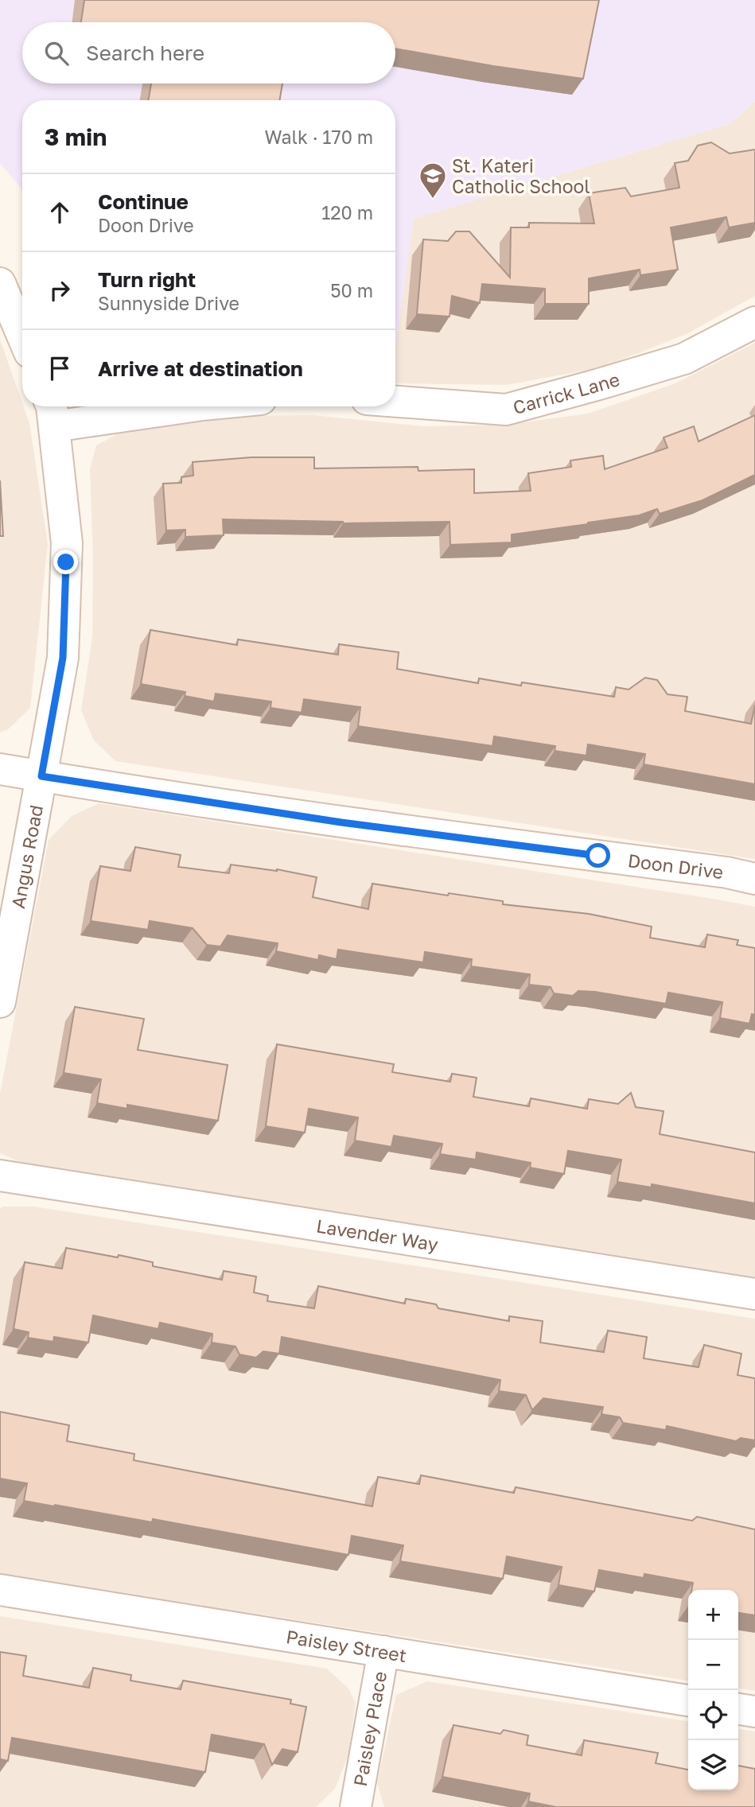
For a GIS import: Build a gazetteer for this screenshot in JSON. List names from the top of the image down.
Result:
{
  "streets": {
    "street": [
      "Carrick Lane",
      "Angus Road",
      "Doon Drive",
      "Lavender Way",
      "Paisley Street",
      "Paisley Place"
    ]
  },
  "crossings": [
    ["Angus Road", "Doon Drive"],
    ["Paisley Street", "Paisley Place"]
  ],
  "places": {
    "school or university": ["St. Kateri Catholic School"]
  },
  "page": {
    "search": "Search here",
    "heading": ["3 min", "Walk · 170 m"],
    "list": [
      ["Continue", "Doon Drive", "120 m"],
      ["Turn right", "Sunnyside Drive", "50 m"],
      "Arrive at destination"
    ],
    "map_buttons": ["+", "−"]
  }
}
